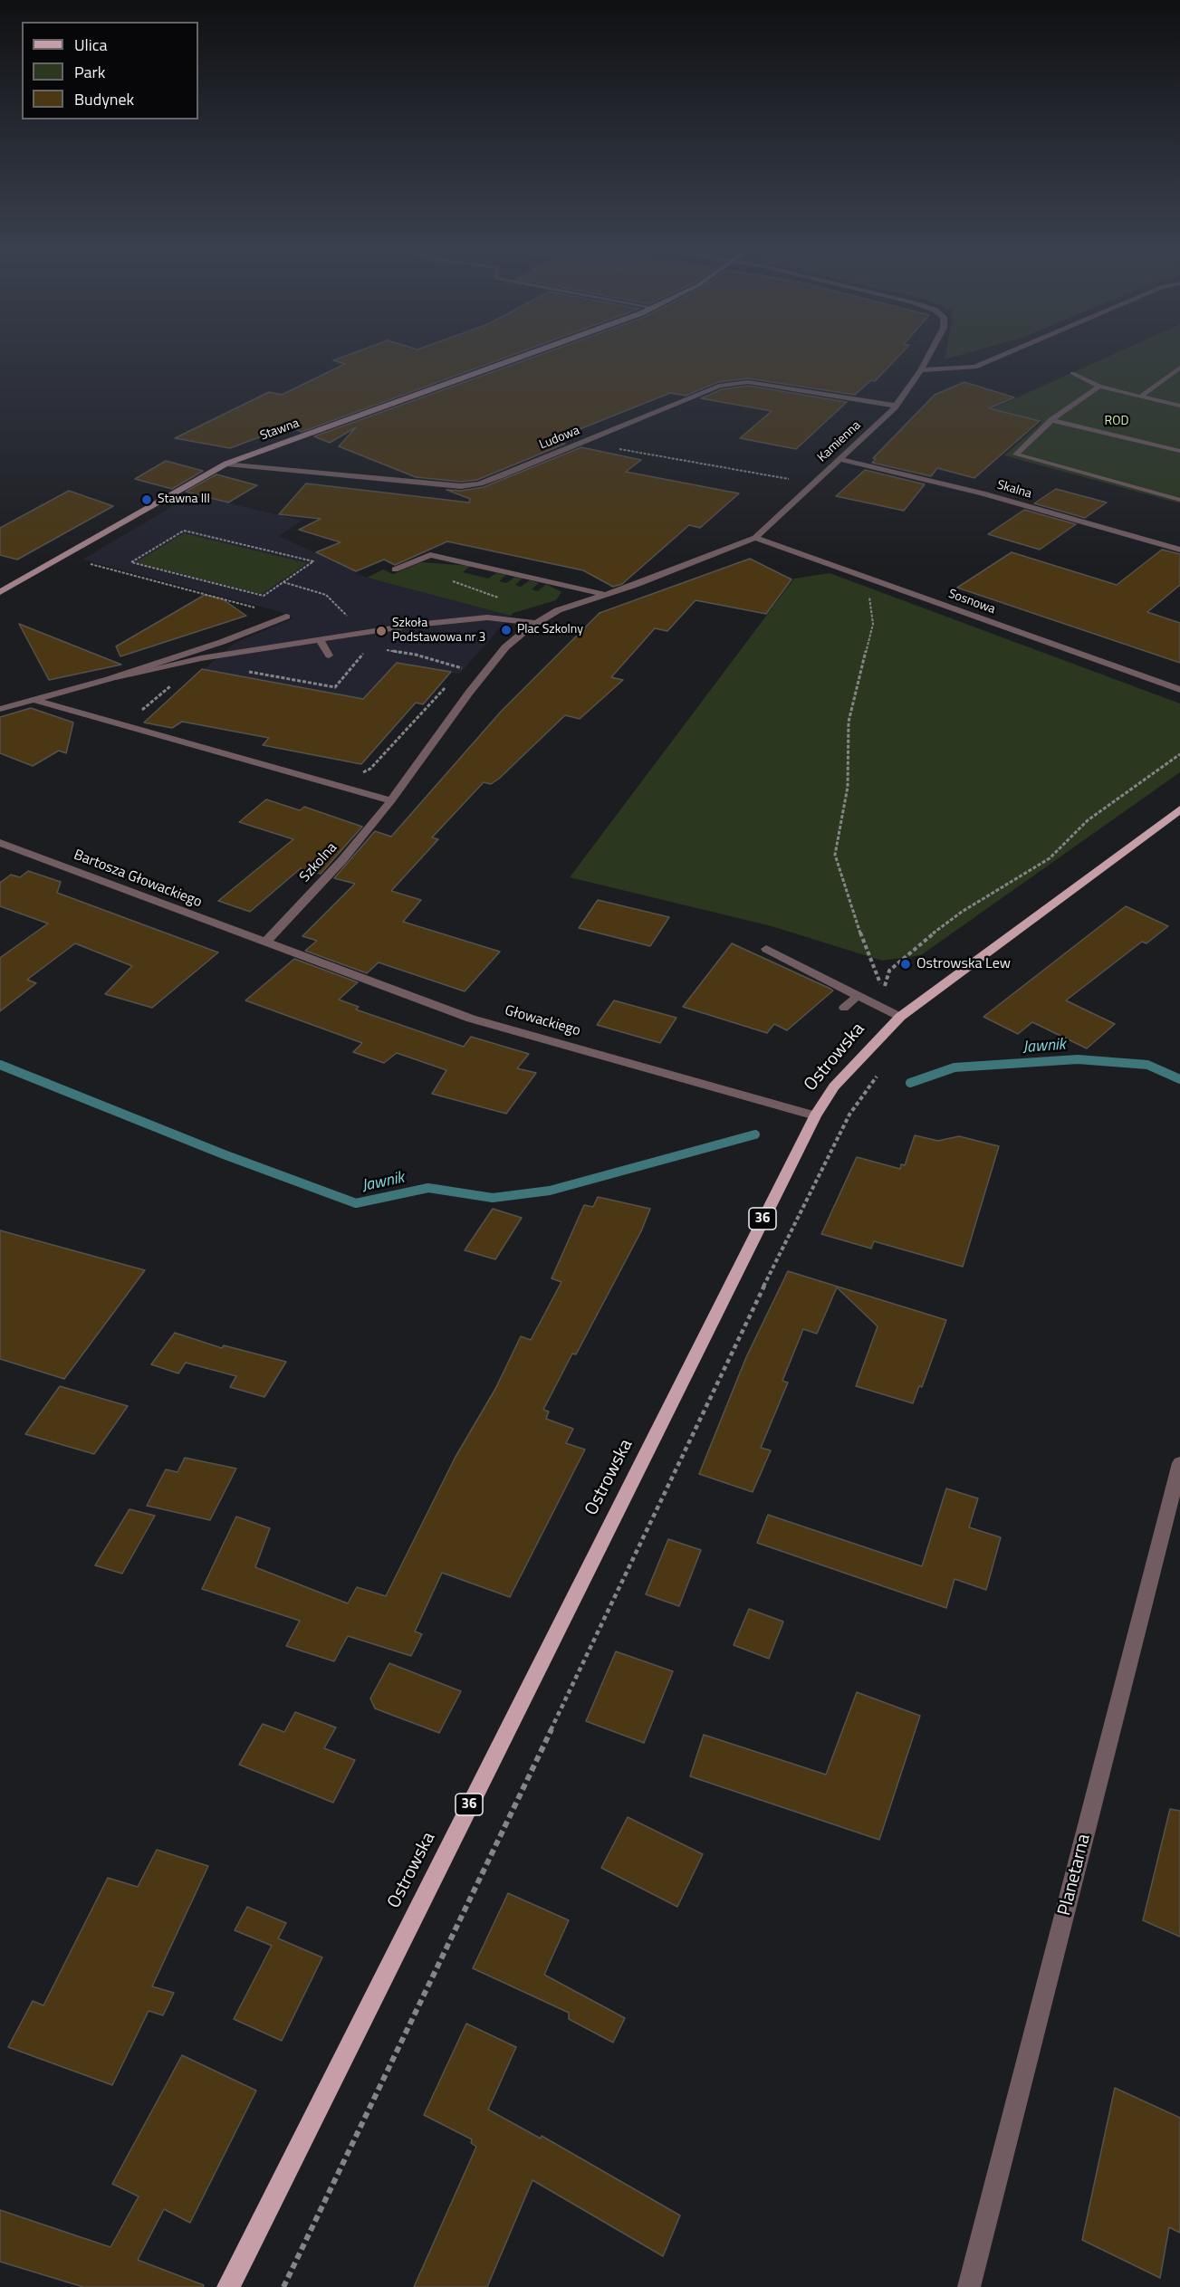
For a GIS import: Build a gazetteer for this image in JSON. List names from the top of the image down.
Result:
{
  "streets": {
    "main road": ["Ostrowska", "36"],
    "street": [
      "Stawna",
      "Ludowa",
      "Kamienna",
      "Skalna",
      "Sosnowa",
      "Szkolna",
      "Bartosza Głowackiego",
      "Głowackiego",
      "Planetarna"
    ]
  },
  "crossings": [
    ["Stawna", "Ludowa"],
    ["Ludowa", "Kamienna"],
    ["Kamienna", "Skalna"],
    ["Kamienna", "Sosnowa"],
    ["Kamienna", "Szkolna"],
    ["Szkolna", "Bartosza Głowackiego"],
    ["Szkolna", "Głowackiego"],
    ["Bartosza Głowackiego", "Głowackiego"],
    ["Głowackiego", "Ostrowska"]
  ],
  "water": ["Jawnik"],
  "parks": ["ROD"],
  "places": [
    "Stawna III",
    "Plac Szkolny",
    "Szkoła Podstawowa nr 3",
    "Ostrowska Lew"
  ],
  "legend": ["Ulica", "Park", "Budynek"]
}
